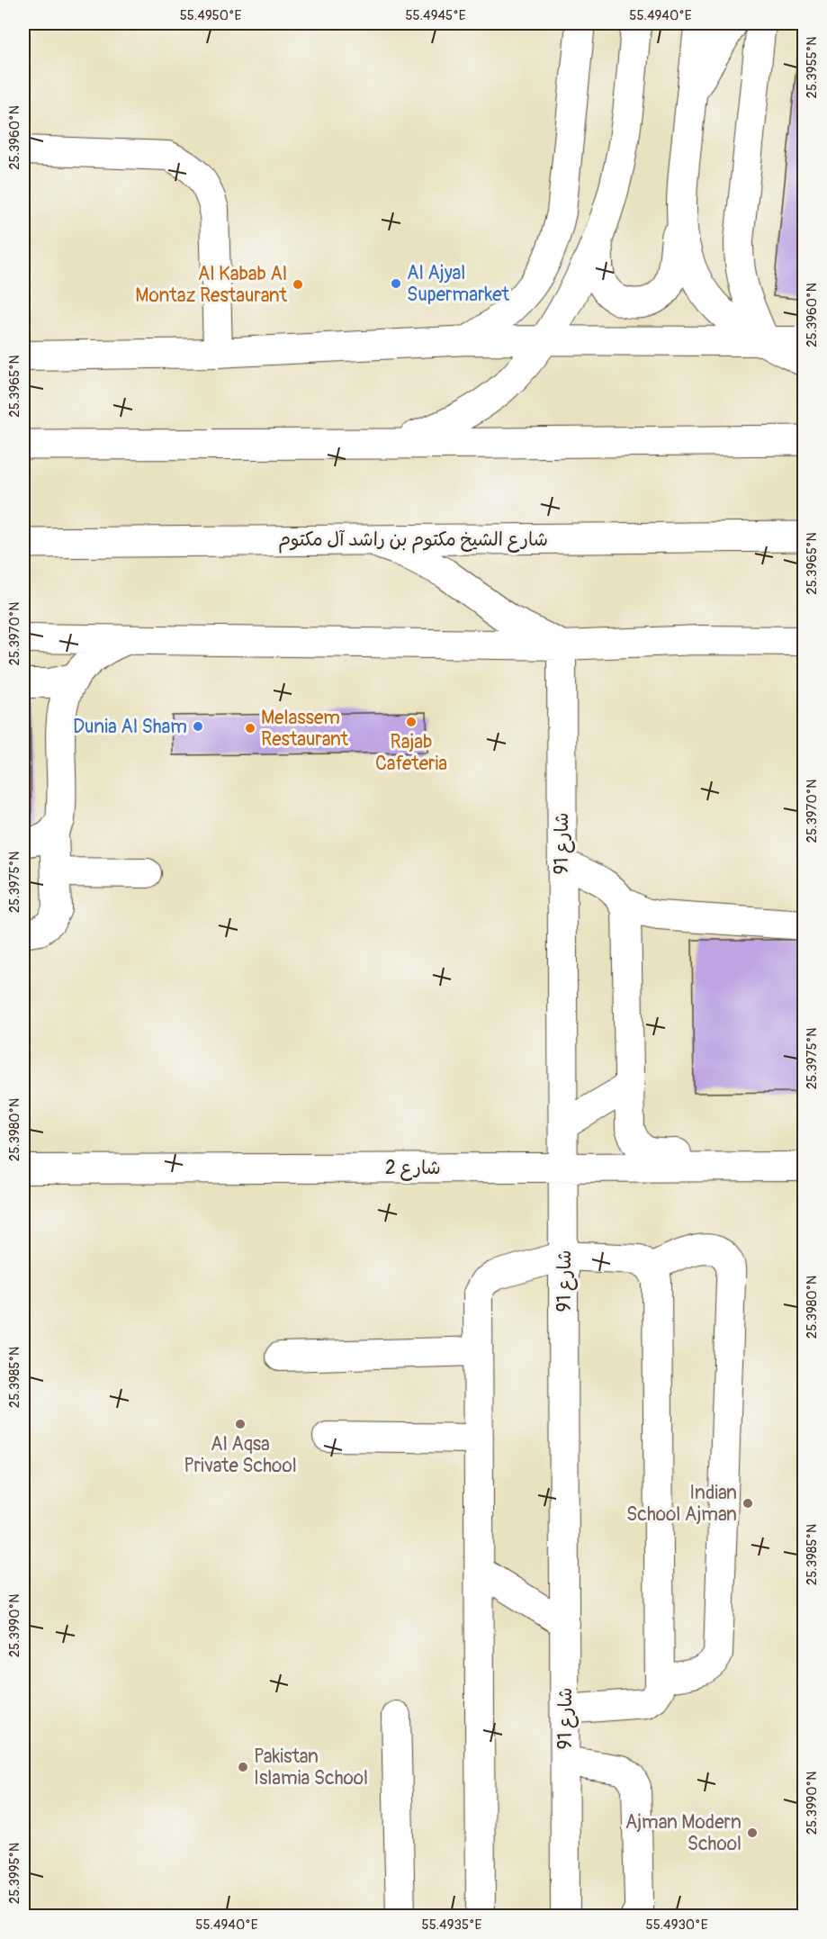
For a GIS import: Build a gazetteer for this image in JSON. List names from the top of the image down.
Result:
{
  "streets": {
    "main road": ["شارع الشيخ مكتوم بن راشد آل مكتوم"],
    "street": ["شارع 91", "شارع 2"]
  },
  "crossings": [
    ["شارع 91", "شارع 2"]
  ],
  "places": [
    "Al Ajyal Supermarket",
    "Al Kabab Al Montaz Restaurant",
    "Rajab Cafeteria",
    "Dunia Al Sham",
    "Melassem Restaurant",
    "Al Aqsa Private School",
    "Indian School Ajman",
    "Pakistan Islamia School",
    "Ajman Modern School"
  ],
  "coordinates": [
    "55.4950°E",
    "55.4945°E",
    "55.4940°E",
    "25.3955°N",
    "25.3960°N",
    "25.3965°N",
    "25.3970°N",
    "25.3975°N",
    "25.3980°N",
    "25.3985°N",
    "25.3990°N",
    "25.3995°N",
    "55.4935°E",
    "55.4930°E"
  ]
}
